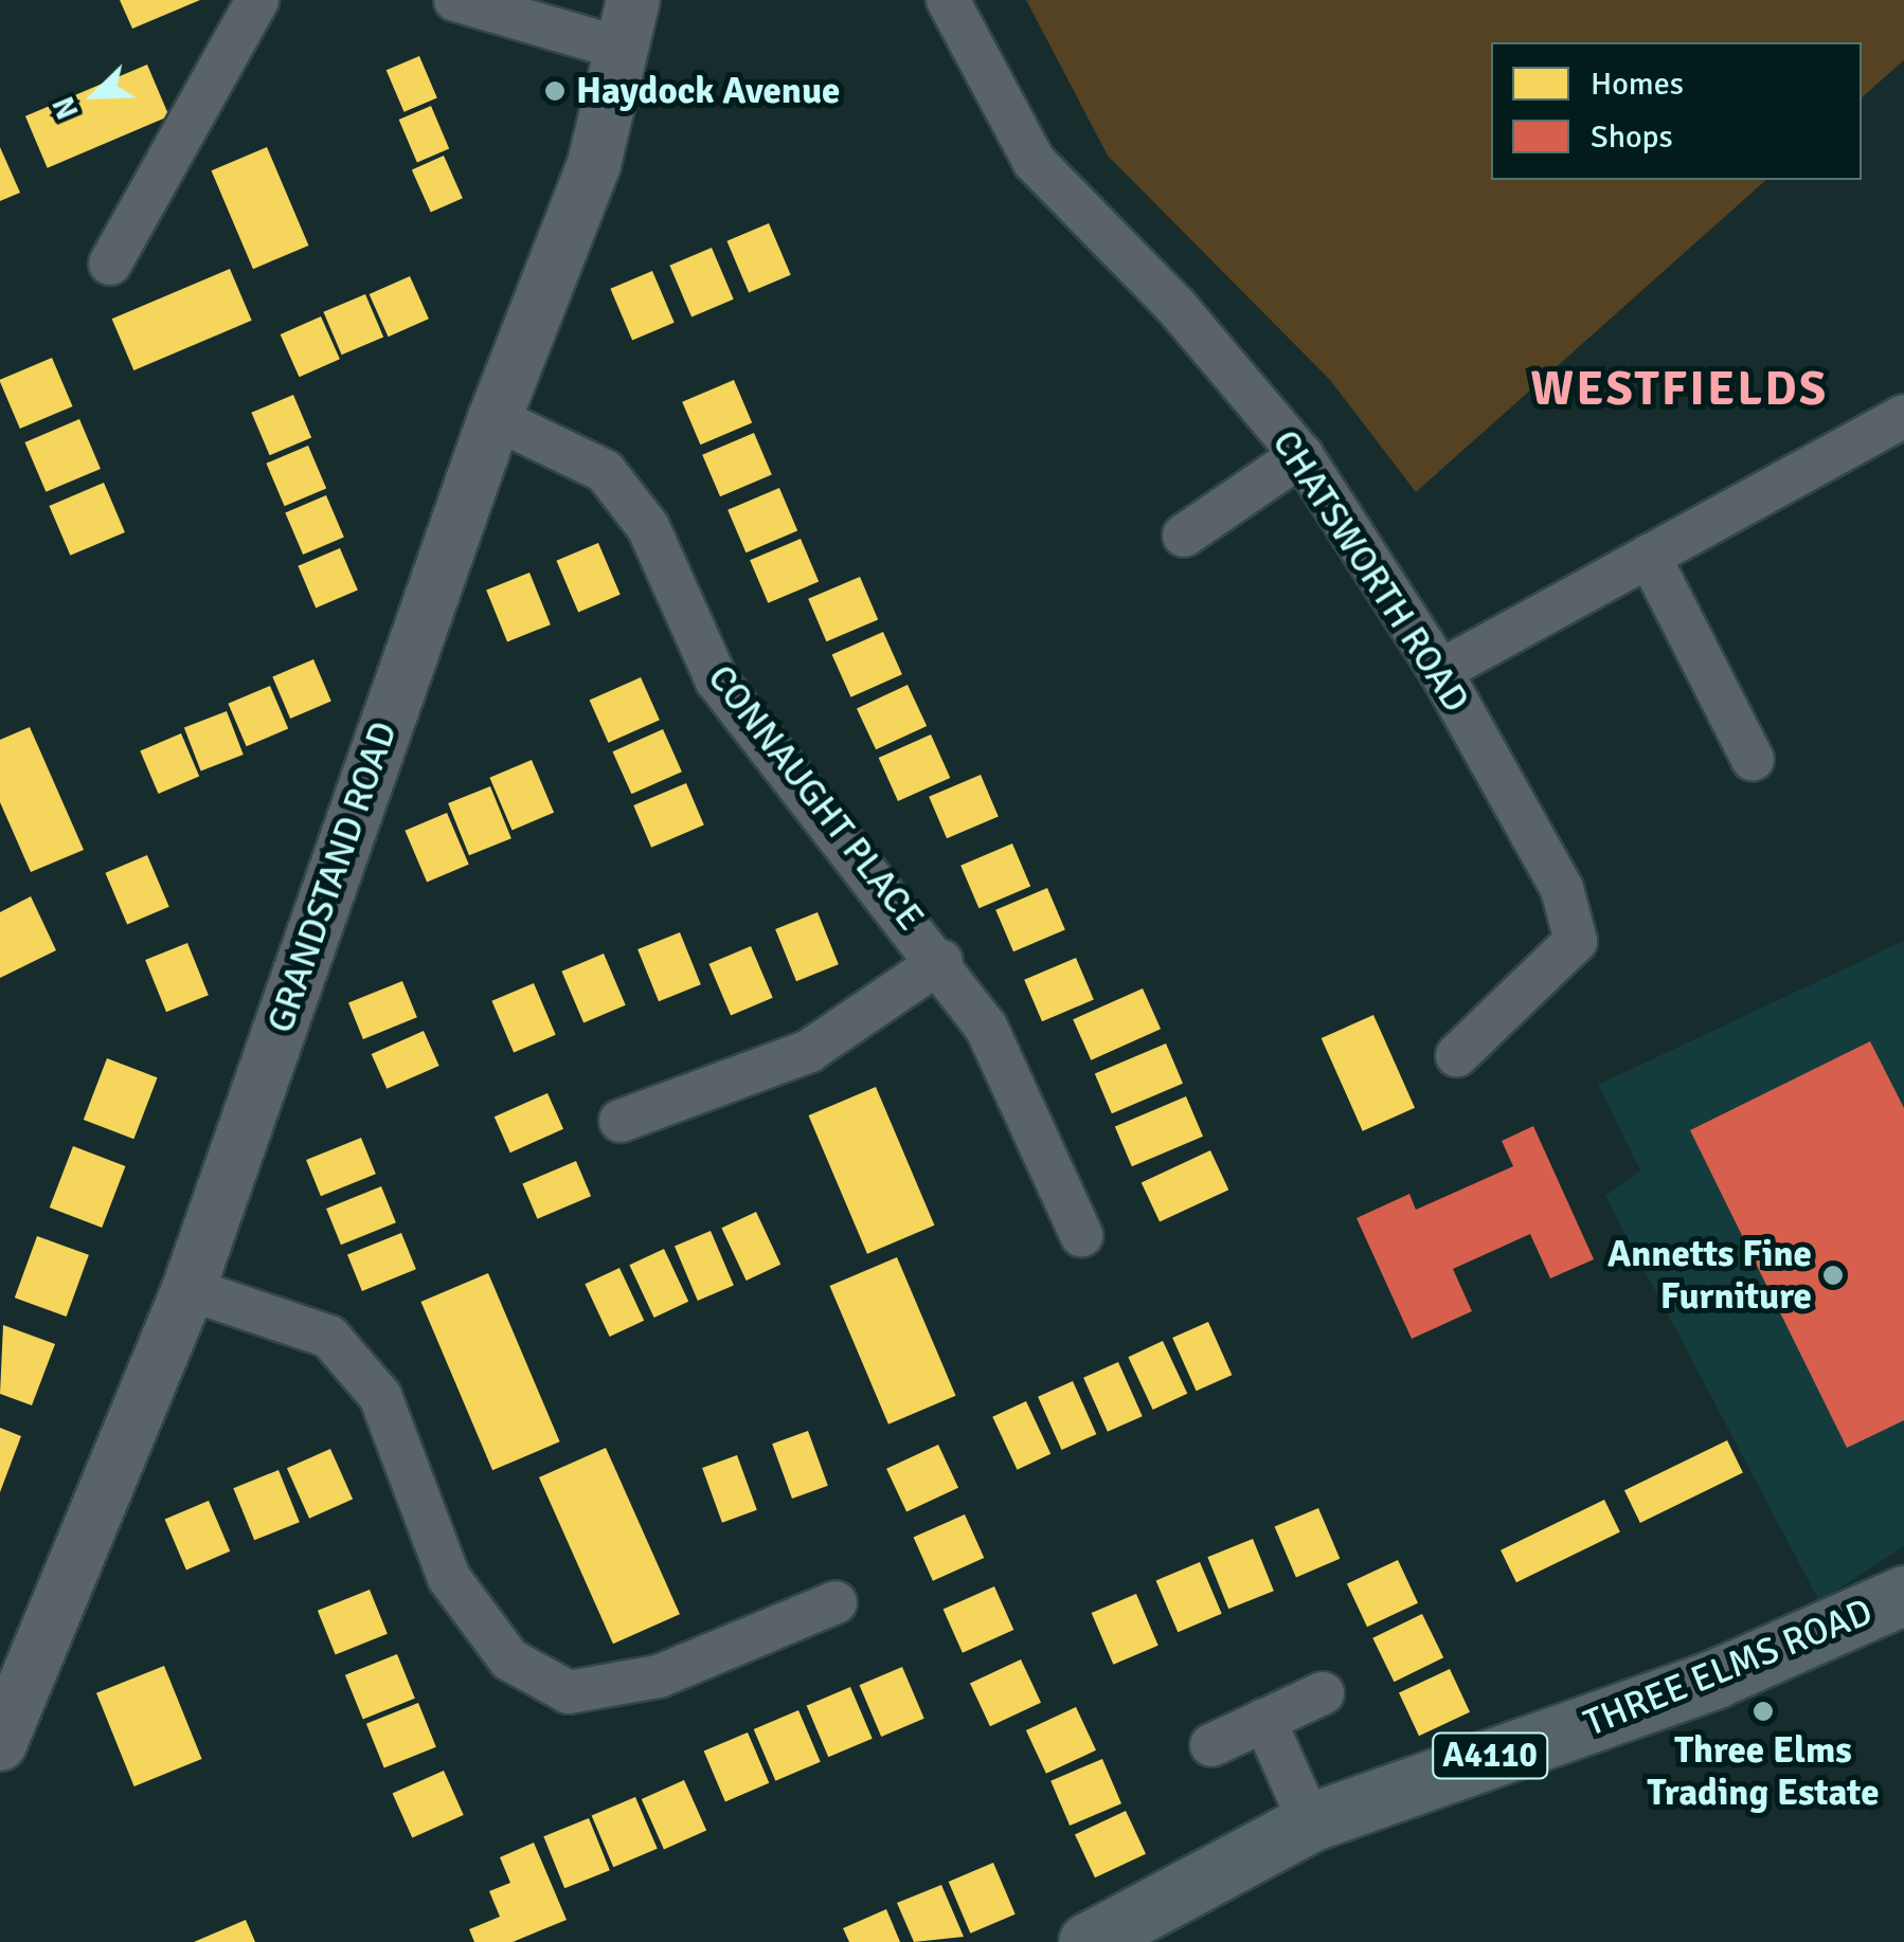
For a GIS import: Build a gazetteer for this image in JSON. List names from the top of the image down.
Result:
{
  "streets": {
    "main road": ["THREE ELMS ROAD", "A4110"],
    "street": ["CHATSWORTH ROAD", "CONNAUGHT PLACE", "GRANDSTAND ROAD"]
  },
  "crossings": [
    ["CONNAUGHT PLACE", "GRANDSTAND ROAD"]
  ],
  "districts": ["WESTFIELDS"],
  "places": ["Haydock Avenue", "Annetts Fine Furniture", "Three Elms Trading Estate"],
  "legend": ["Homes", "Shops"],
  "north": "bottom left"
}
